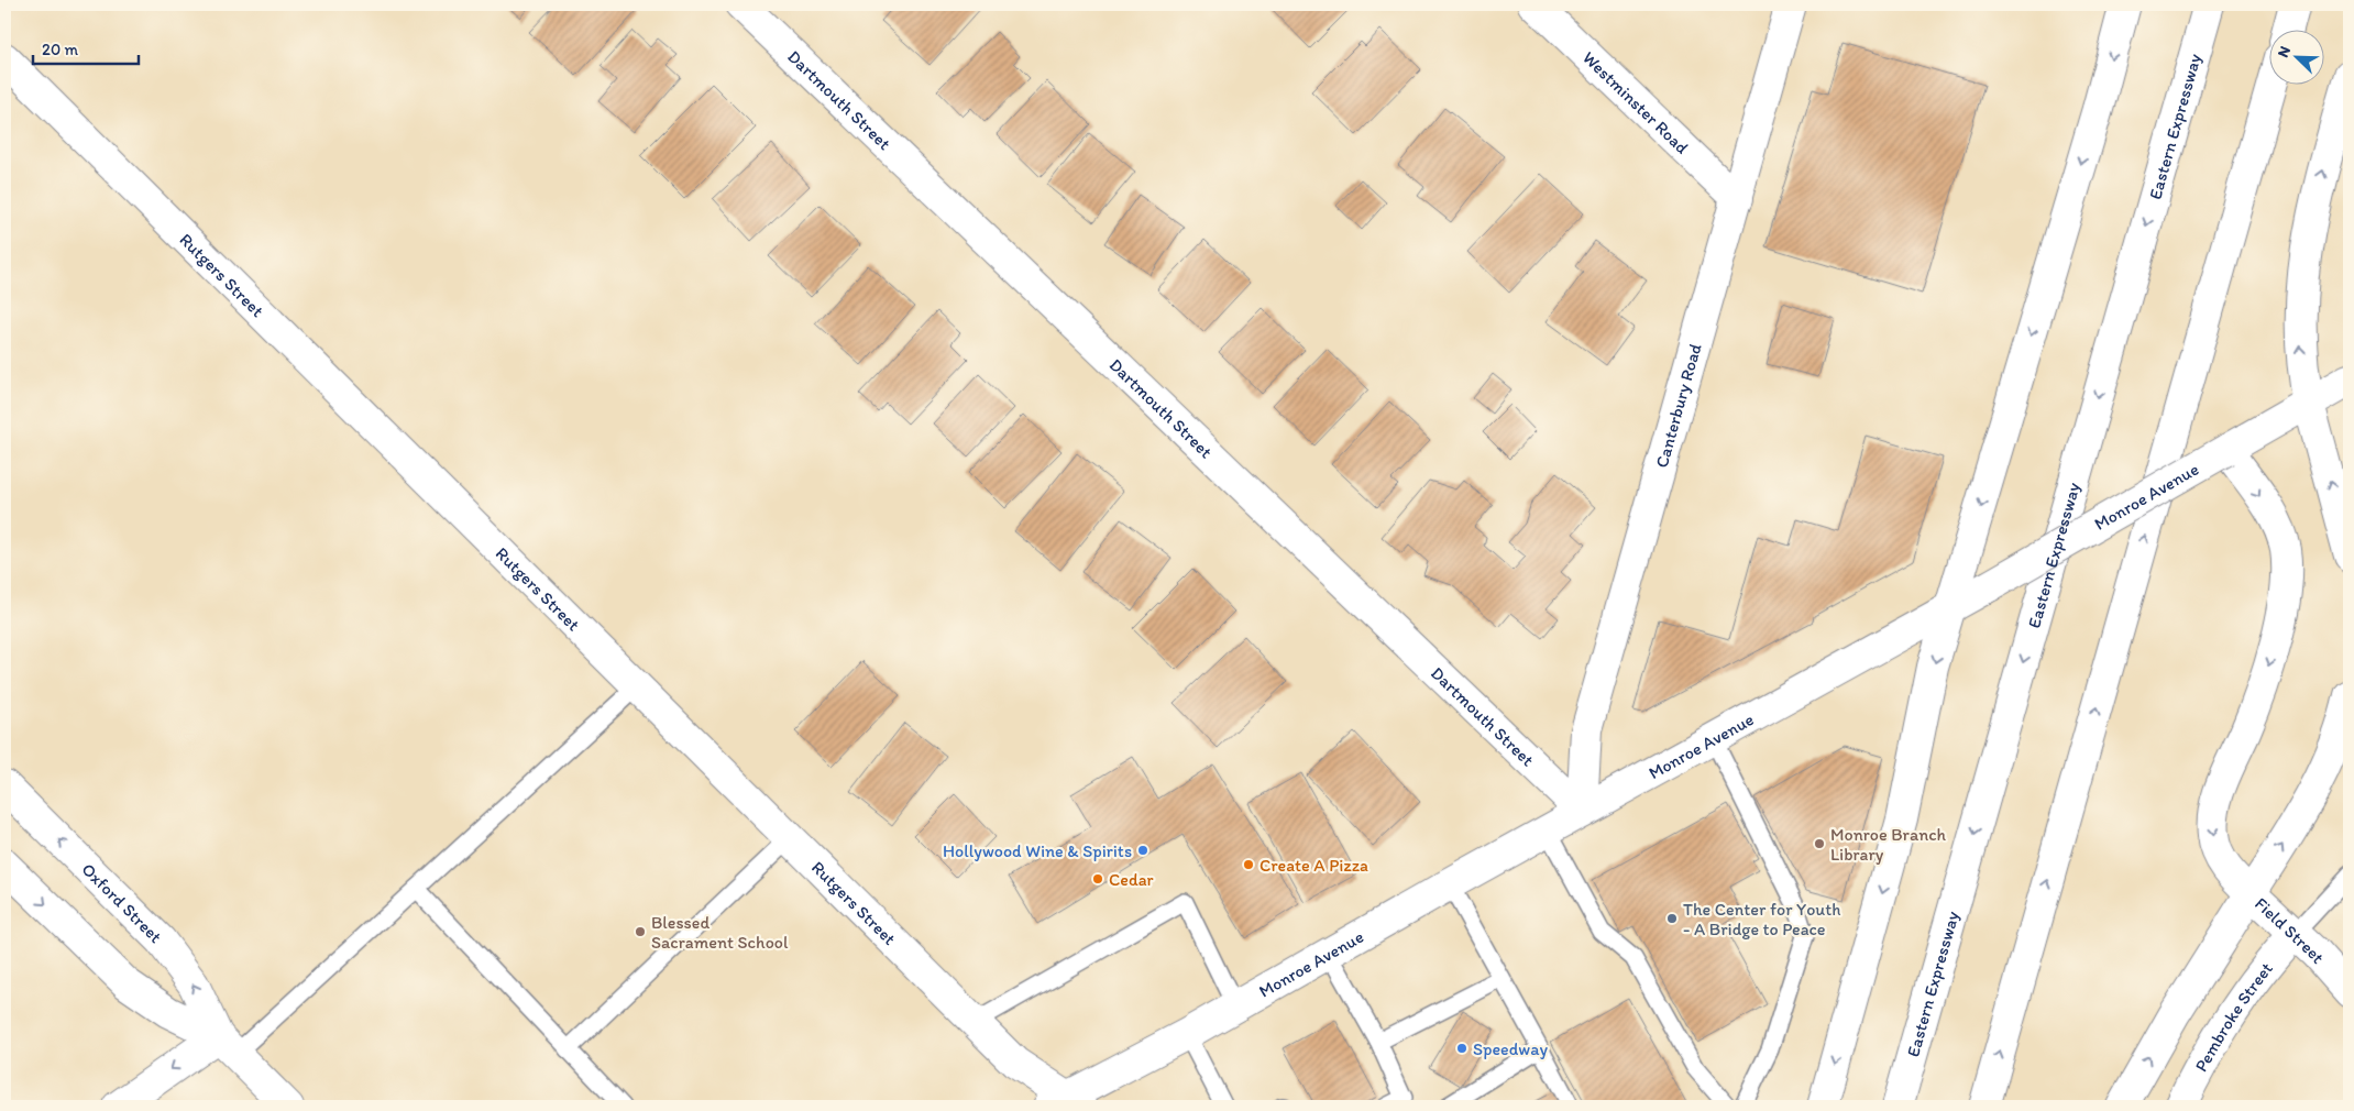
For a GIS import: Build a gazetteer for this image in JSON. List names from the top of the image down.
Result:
{
  "streets": {
    "main road": [
      "Dartmouth Street",
      "Westminster Road",
      "Eastern Expressway",
      "Rutgers Street",
      "Canterbury Road",
      "Monroe Avenue",
      "Oxford Street",
      "Field Street",
      "Pembroke Street"
    ]
  },
  "crossings": [
    ["Dartmouth Street", "Canterbury Road"],
    ["Dartmouth Street", "Monroe Avenue"],
    ["Westminster Road", "Canterbury Road"],
    ["Rutgers Street", "Monroe Avenue"],
    ["Canterbury Road", "Monroe Avenue"],
    ["Monroe Avenue", "Field Street"],
    ["Field Street", "Pembroke Street"]
  ],
  "places": [
    "Monroe Branch Library",
    "Hollywood Wine & Spirits",
    "Create A Pizza",
    "Cedar",
    "The Center for Youth - A Bridge to Peace",
    "Blessed Sacrament School",
    "Speedway"
  ],
  "scale_bar": "20 m",
  "north": "top left"
}
